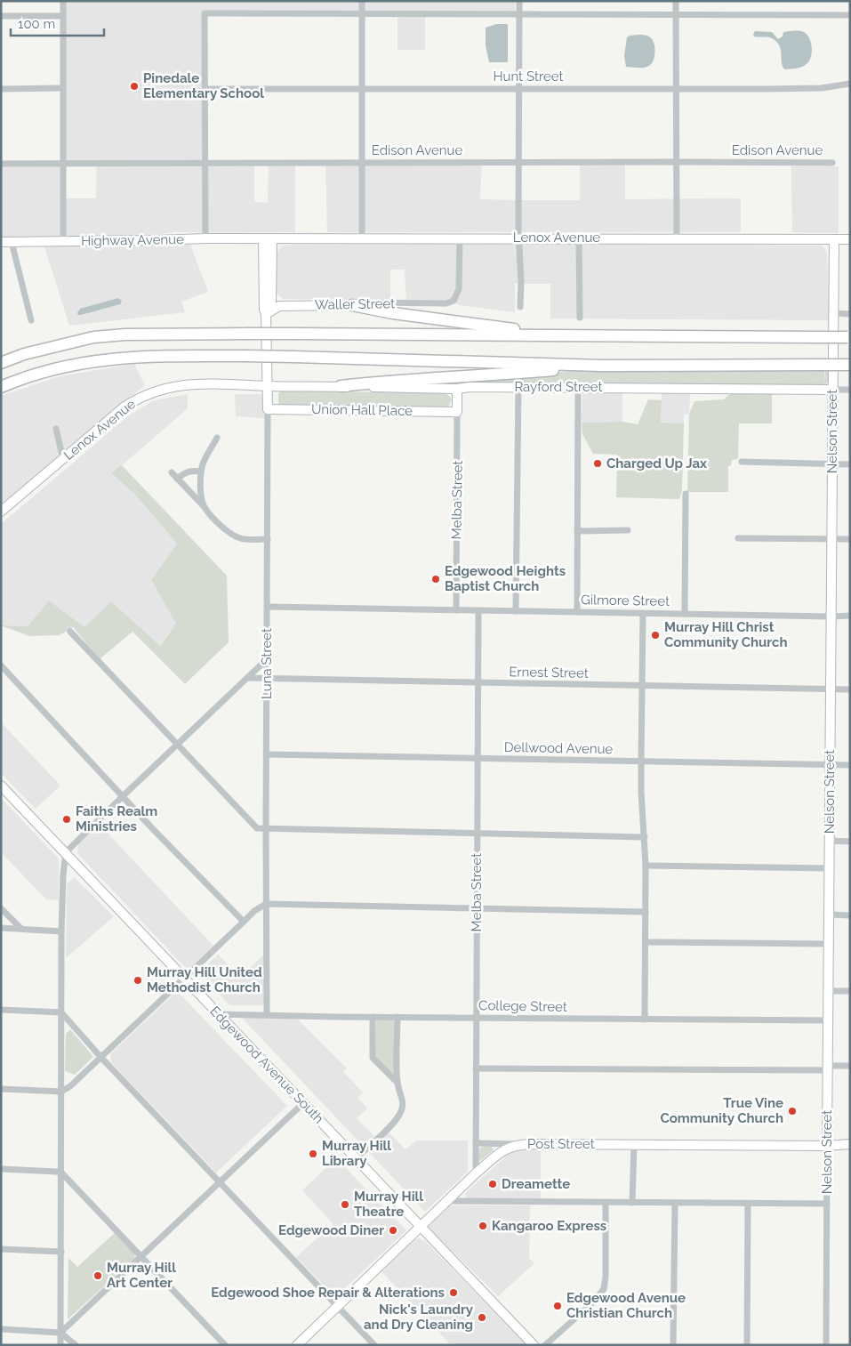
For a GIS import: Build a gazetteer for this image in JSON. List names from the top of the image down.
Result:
{
  "streets": {
    "street": [
      "Hunt Street",
      "Edison Avenue",
      "Lenox Avenue",
      "Highway Avenue",
      "Waller Street",
      "Rayford Street",
      "Union Hall Place",
      "Nelson Street",
      "Melba Street",
      "Gilmore Street",
      "Luna Street",
      "Ernest Street",
      "Dellwood Avenue",
      "College Street",
      "Edgewood Avenue South",
      "Post Street"
    ]
  },
  "crossings": [
    ["Lenox Avenue", "Highway Avenue"],
    ["Lenox Avenue", "Waller Street"],
    ["Lenox Avenue", "Rayford Street"],
    ["Lenox Avenue", "Nelson Street"],
    ["Lenox Avenue", "Luna Street"],
    ["Highway Avenue", "Luna Street"],
    ["Waller Street", "Luna Street"],
    ["Rayford Street", "Nelson Street"],
    ["Rayford Street", "Melba Street"],
    ["Rayford Street", "Luna Street"],
    ["Union Hall Place", "Melba Street"],
    ["Union Hall Place", "Luna Street"],
    ["Nelson Street", "Gilmore Street"],
    ["Nelson Street", "Ernest Street"],
    ["Nelson Street", "Dellwood Avenue"],
    ["Nelson Street", "College Street"],
    ["Nelson Street", "Post Street"],
    ["Melba Street", "Gilmore Street"],
    ["Melba Street", "Ernest Street"],
    ["Melba Street", "Dellwood Avenue"],
    ["Melba Street", "College Street"],
    ["Melba Street", "Post Street"],
    ["Gilmore Street", "Luna Street"],
    ["Luna Street", "Ernest Street"],
    ["Luna Street", "Dellwood Avenue"],
    ["Luna Street", "College Street"],
    ["College Street", "Edgewood Avenue South"],
    ["Edgewood Avenue South", "Post Street"]
  ],
  "places": [
    "Pinedale Elementary School",
    "Charged Up Jax",
    "Edgewood Heights Baptist Church",
    "Murray Hill Christ Community Church",
    "Faiths Realm Ministries",
    "Murray Hill United Methodist Church",
    "True Vine Community Church",
    "Murray Hill Library",
    "Dreamette",
    "Murray Hill Theatre",
    "Kangaroo Express",
    "Edgewood Diner",
    "Murray Hill Art Center",
    "Edgewood Shoe Repair & Alterations",
    "Edgewood Avenue Christian Church",
    "Nick's Laundry and Dry Cleaning"
  ],
  "scale_bar": "100 m"
}
